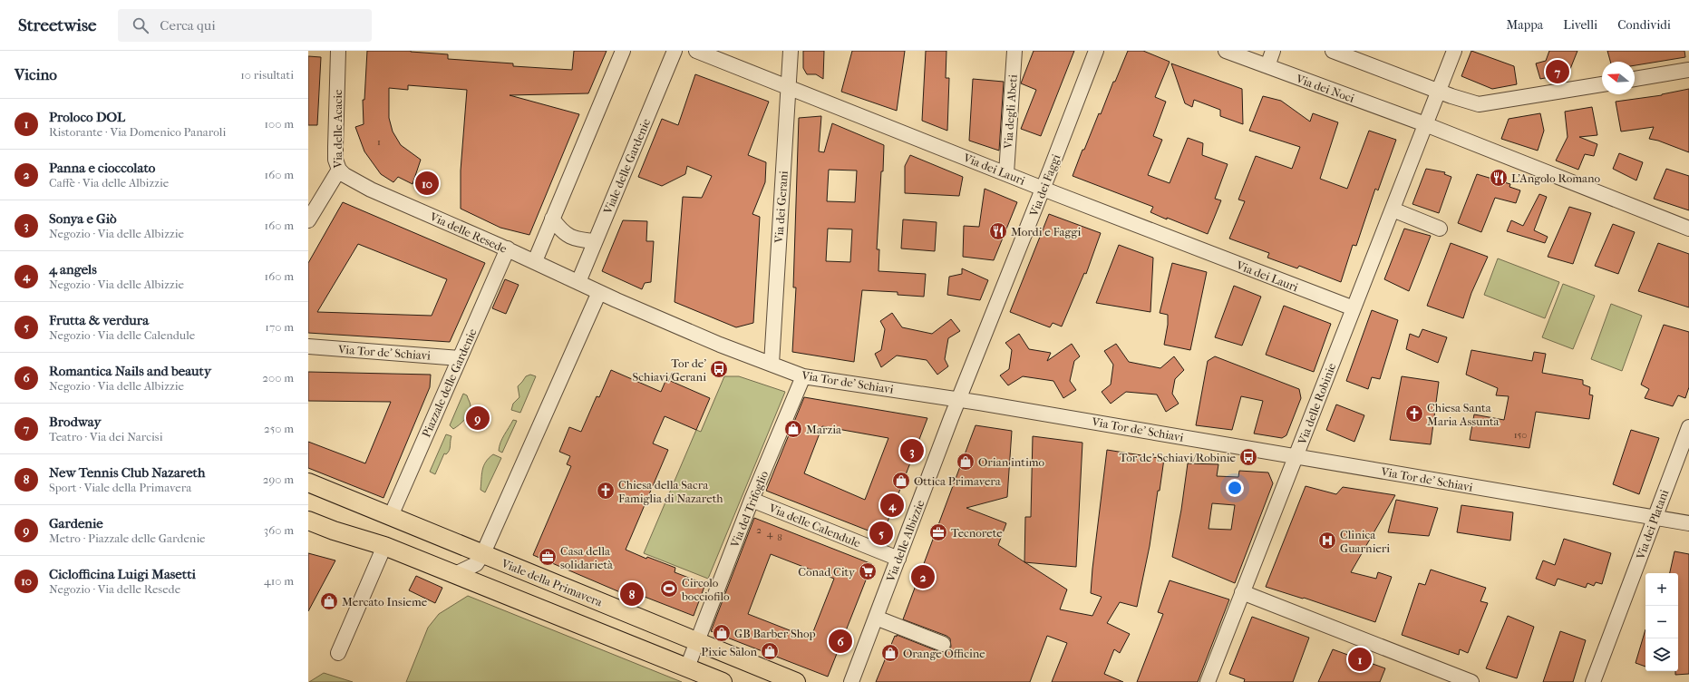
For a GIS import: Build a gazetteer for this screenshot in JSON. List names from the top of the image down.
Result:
{
  "streets": {
    "main road": ["Viale della Primavera"],
    "street": [
      "Via dei Noci",
      "Via degli Abeti",
      "Via delle Acacie",
      "Viale delle Gardenie",
      "Via dei Lauri",
      "Via dei Faggi",
      "Via dei Gerani",
      "Via delle Resede",
      "Via Tor de' Schiavi",
      "Piazzale delle Gardenie",
      "Via delle Robinie",
      "Via del Trifoglio",
      "Via dei Platani",
      "Via delle Calendule",
      "Via delle Albizzie"
    ]
  },
  "crossings": [
    ["Via dei Noci", "Via delle Robinie"],
    ["Via degli Abeti", "Via dei Lauri"],
    ["Via delle Acacie", "Via delle Resede"],
    ["Viale delle Gardenie", "Via delle Resede"],
    ["Via dei Lauri", "Via dei Faggi"],
    ["Via dei Lauri", "Via dei Gerani"],
    ["Via dei Lauri", "Via delle Robinie"],
    ["Via dei Faggi", "Via Tor de' Schiavi"],
    ["Via dei Faggi", "Via delle Albizzie"],
    ["Via dei Gerani", "Via Tor de' Schiavi"],
    ["Via delle Resede", "Via Tor de' Schiavi"],
    ["Via delle Resede", "Piazzale delle Gardenie"],
    ["Via Tor de' Schiavi", "Piazzale delle Gardenie"],
    ["Via Tor de' Schiavi", "Via delle Robinie"],
    ["Via Tor de' Schiavi", "Via del Trifoglio"],
    ["Via Tor de' Schiavi", "Via dei Platani"],
    ["Via Tor de' Schiavi", "Via delle Albizzie"],
    ["Piazzale delle Gardenie", "Viale della Primavera"],
    ["Via del Trifoglio", "Via delle Calendule"],
    ["Via del Trifoglio", "Viale della Primavera"],
    ["Via delle Calendule", "Via delle Albizzie"]
  ],
  "places": {
    "restaurant": ["L'Angolo Romano", "Mordi e Faggi"],
    "bus stop": ["Tor de' Schiavi/Gerani", "Tor de' Schiavi/Robinie"],
    "church": ["Chiesa Santa Maria Assunta", "Chiesa della Sacra Famiglia di Nazareth"],
    "shop": [
      "Marzia",
      "Orian intimo",
      "Ottica Primavera",
      "Mercato Insieme",
      "GB Barber Shop",
      "Pixie Salon",
      "Orange Officine"
    ],
    "office": ["Tecnorete", "Casa della solidarietà"],
    "hospital": ["Clinica Guarnieri"],
    "supermarket": ["Conad City"],
    "sports": ["Circolo bocciofilo"]
  },
  "house_numbers": [
    "1",
    "150",
    "2",
    "4",
    "8"
  ],
  "north": "left",
  "page": {
    "header": "Streetwise",
    "search": "Cerca qui",
    "nav": ["Mappa", "Livelli", "Condividi"],
    "heading": ["Vicino", "10 risultati"],
    "pins": [
      "7",
      "10",
      "9",
      "3",
      "4",
      "5",
      "2",
      "8",
      "6",
      "1"
    ],
    "list": [
      {
        "mark": "1",
        "name": "Proloco DOL",
        "note": "Ristorante · Via Domenico Panaroli",
        "value": "100 m"
      },
      {
        "mark": "2",
        "name": "Panna e cioccolato",
        "note": "Caffè · Via delle Albizzie",
        "value": "160 m"
      },
      {
        "mark": "3",
        "name": "Sonya e Giò",
        "note": "Negozio · Via delle Albizzie",
        "value": "160 m"
      },
      {
        "mark": "4",
        "name": "4 angels",
        "note": "Negozio · Via delle Albizzie",
        "value": "160 m"
      },
      {
        "mark": "5",
        "name": "Frutta & verdura",
        "note": "Negozio · Via delle Calendule",
        "value": "170 m"
      },
      {
        "mark": "6",
        "name": "Romantica Nails and beauty",
        "note": "Negozio · Via delle Albizzie",
        "value": "200 m"
      },
      {
        "mark": "7",
        "name": "Brodway",
        "note": "Teatro · Via dei Narcisi",
        "value": "250 m"
      },
      {
        "mark": "8",
        "name": "New Tennis Club Nazareth",
        "note": "Sport · Viale della Primavera",
        "value": "290 m"
      },
      {
        "mark": "9",
        "name": "Gardenie",
        "note": "Metro · Piazzale delle Gardenie",
        "value": "360 m"
      },
      {
        "mark": "10",
        "name": "Ciclofficina Luigi Masetti",
        "note": "Negozio · Via delle Resede",
        "value": "410 m"
      }
    ],
    "map_buttons": ["+", "−"]
  }
}
